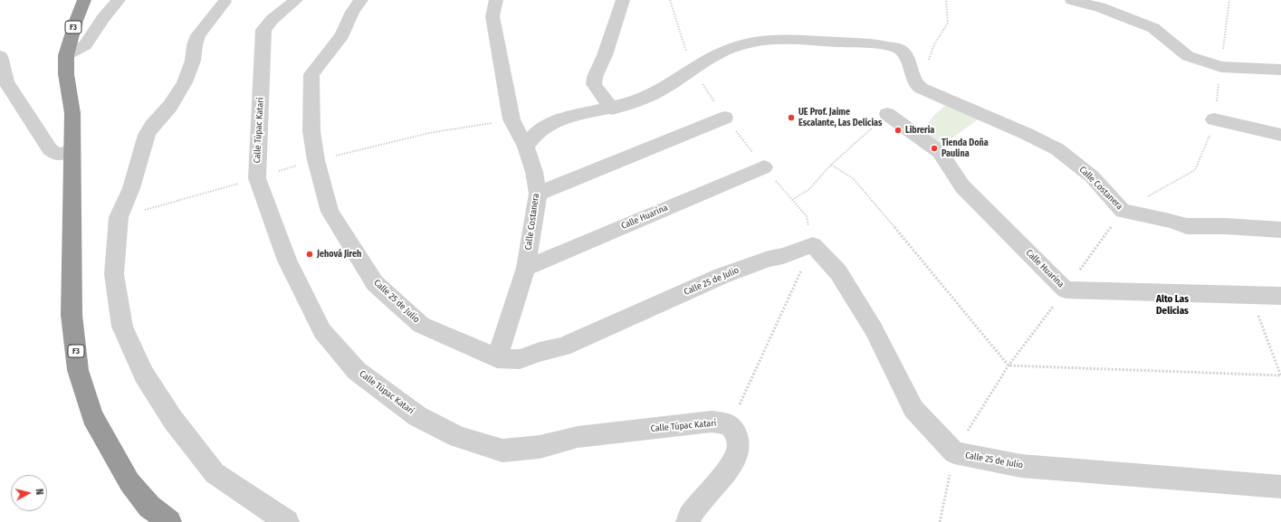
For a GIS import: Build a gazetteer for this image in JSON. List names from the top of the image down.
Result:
{
  "streets": {
    "highway": ["F3"],
    "street": [
      "Calle Túpac Katari",
      "Calle Costanera",
      "Calle Huarina",
      "Calle 25 de Julio"
    ]
  },
  "crossings": [
    ["Calle Costanera", "Calle Huarina"],
    ["Calle Costanera", "Calle 25 de Julio"]
  ],
  "districts": ["Alto Las Delicias"],
  "places": [
    "UE Prof. Jaime Escalante, Las Delicias",
    "Libreria",
    "Tienda Doña Paulina",
    "Jehová Jireh"
  ],
  "north": "right"
}
